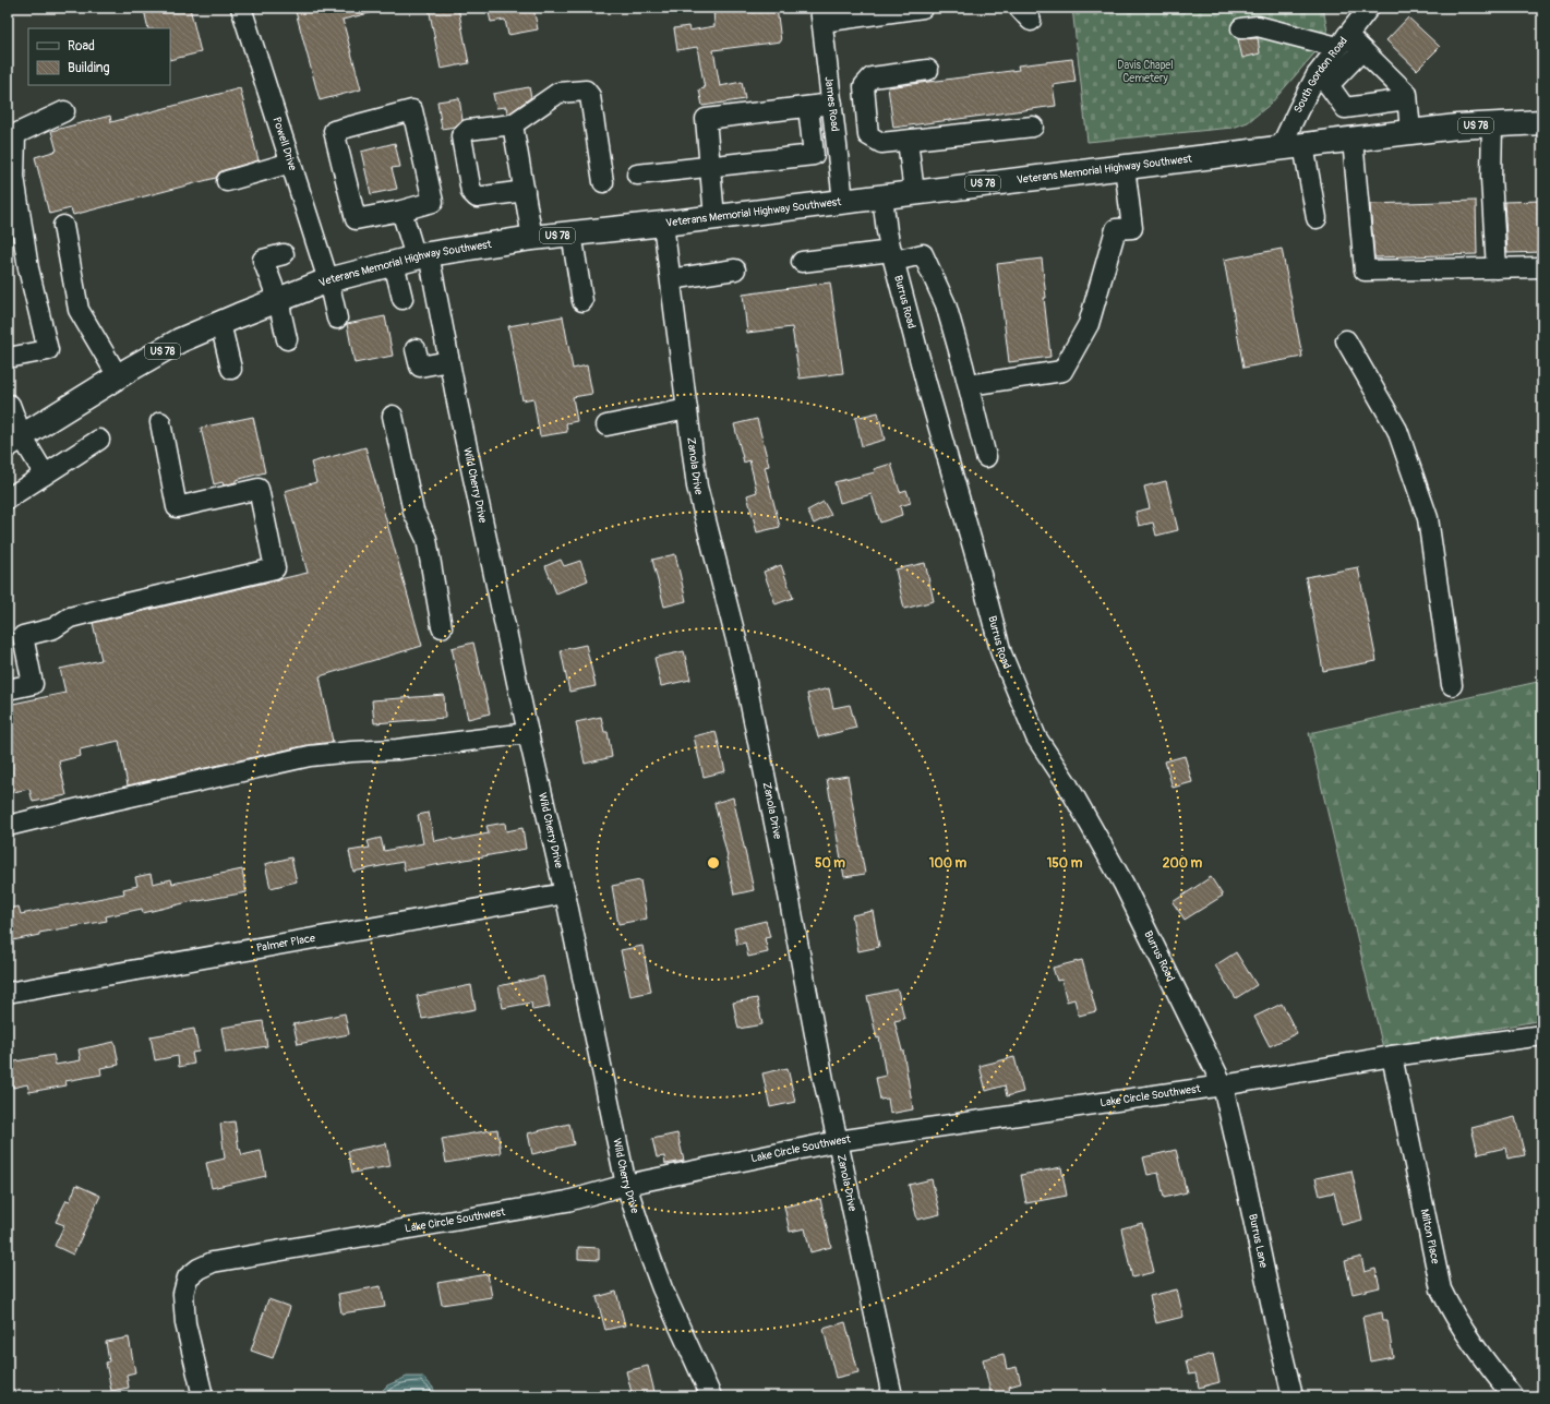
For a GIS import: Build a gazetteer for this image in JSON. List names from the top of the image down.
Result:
{
  "streets": {
    "main road": ["US 78", "Veterans Memorial Highway Southwest"],
    "street": [
      "South Gordon Road",
      "James Road",
      "Powell Drive",
      "Burrus Road",
      "Zanola Drive",
      "Wild Cherry Drive",
      "Palmer Place",
      "Lake Circle Southwest",
      "Milton Place",
      "Burrus Lane"
    ]
  },
  "crossings": [
    ["South Gordon Road", "Veterans Memorial Highway Southwest"],
    ["James Road", "Veterans Memorial Highway Southwest"],
    ["Powell Drive", "Veterans Memorial Highway Southwest"],
    ["Veterans Memorial Highway Southwest", "Burrus Road"],
    ["Veterans Memorial Highway Southwest", "Zanola Drive"],
    ["Veterans Memorial Highway Southwest", "Wild Cherry Drive"],
    ["Burrus Road", "Lake Circle Southwest"],
    ["Burrus Road", "Burrus Lane"],
    ["Zanola Drive", "Lake Circle Southwest"],
    ["Wild Cherry Drive", "Palmer Place"],
    ["Wild Cherry Drive", "Lake Circle Southwest"],
    ["Lake Circle Southwest", "Milton Place"],
    ["Lake Circle Southwest", "Burrus Lane"]
  ],
  "parks": ["Davis Chapel Cemetery"],
  "legend": ["Road", "Building"],
  "rings": [
    "50 m",
    "100 m",
    "150 m",
    "200 m"
  ]
}
